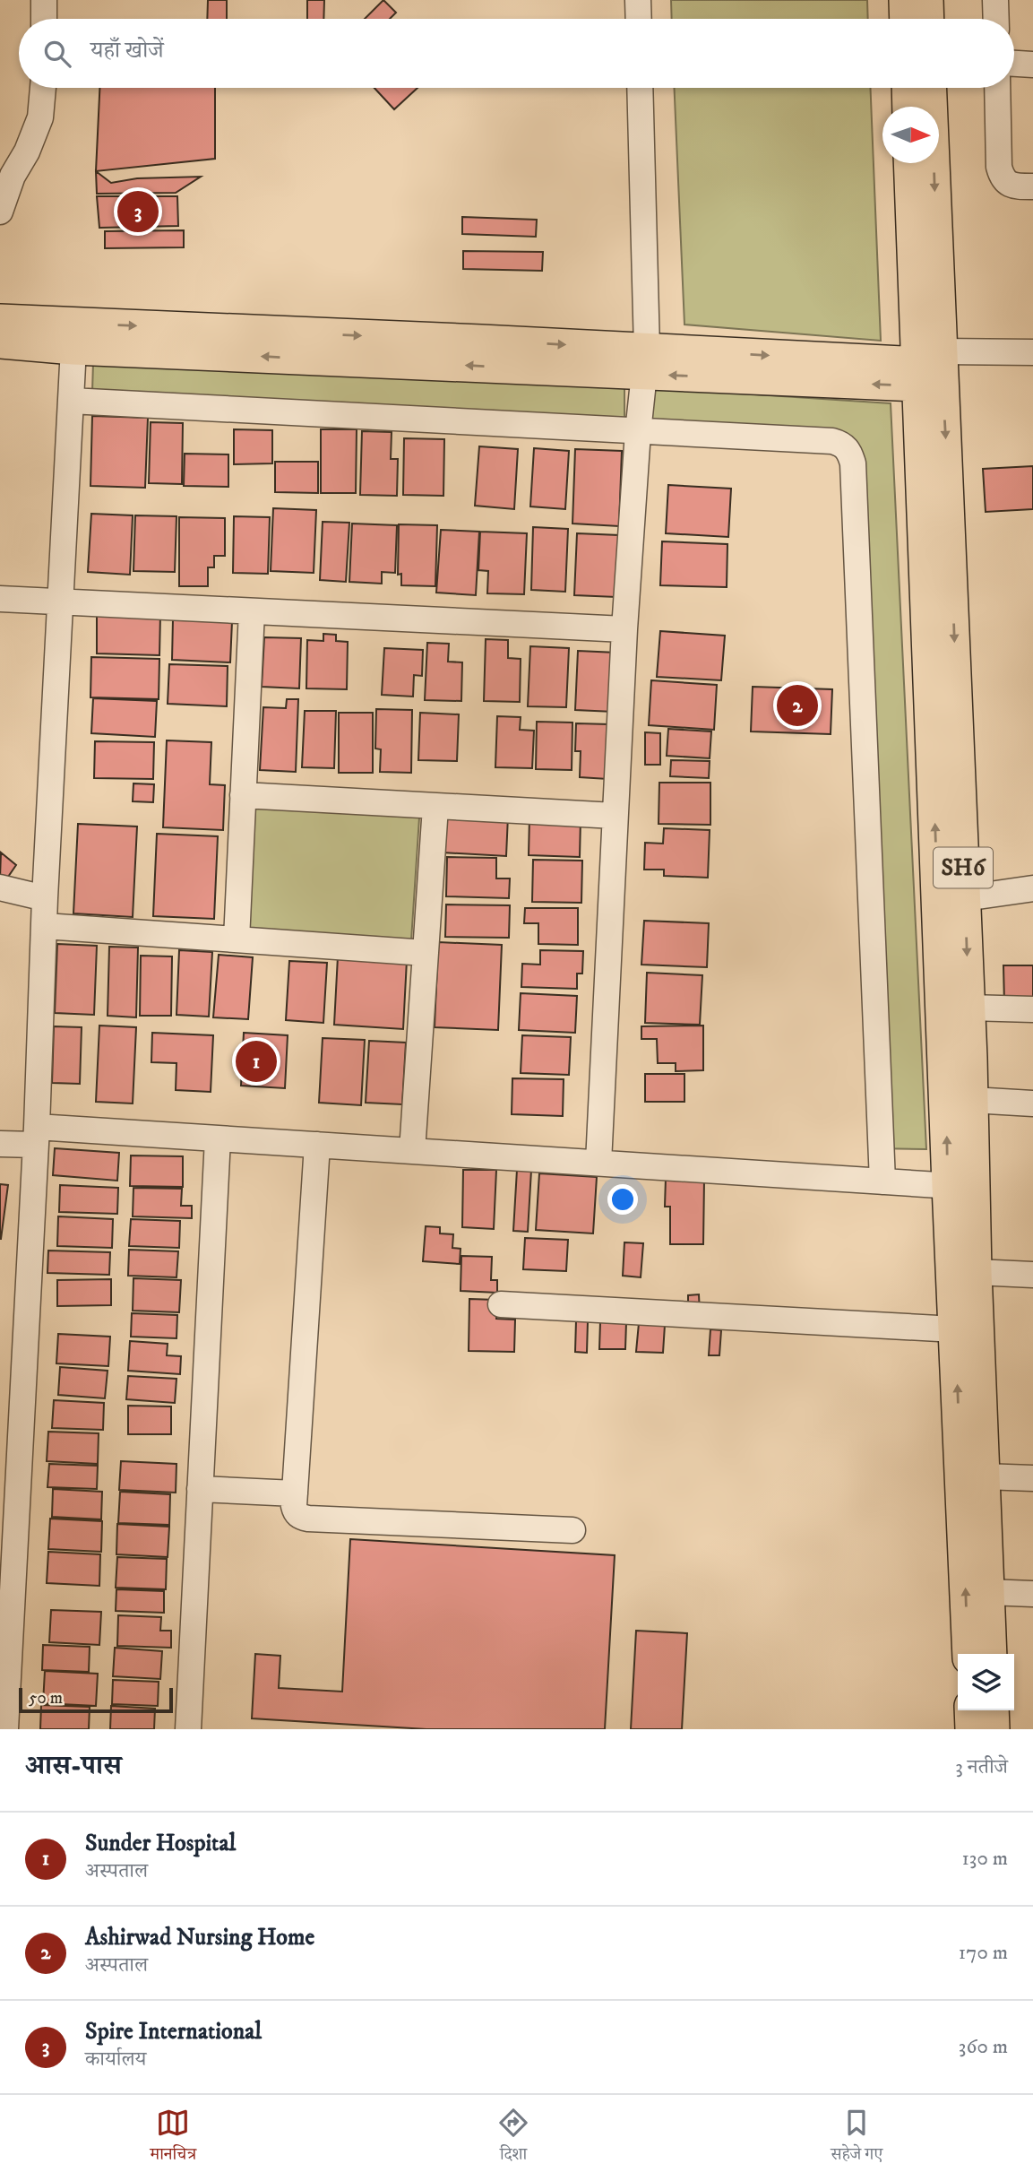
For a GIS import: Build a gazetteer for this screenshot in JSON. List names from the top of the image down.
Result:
{
  "streets": {
    "main road": ["SH6"]
  },
  "scale_bar": "50 m",
  "north": "right",
  "page": {
    "search": "यहाँ खोजें",
    "pins": ["3", "2", "1"],
    "scale": "50 m",
    "heading": ["आस-पास", "3 नतीजे"],
    "list": [
      {
        "mark": "1",
        "name": "Sunder Hospital",
        "note": "अस्पताल",
        "value": "130 m"
      },
      {
        "mark": "2",
        "name": "Ashirwad Nursing Home",
        "note": "अस्पताल",
        "value": "170 m"
      },
      {
        "mark": "3",
        "name": "Spire International",
        "note": "कार्यालय",
        "value": "360 m"
      }
    ],
    "nav": ["मानचित्र", "दिशा", "सहेजे गए"]
  }
}
